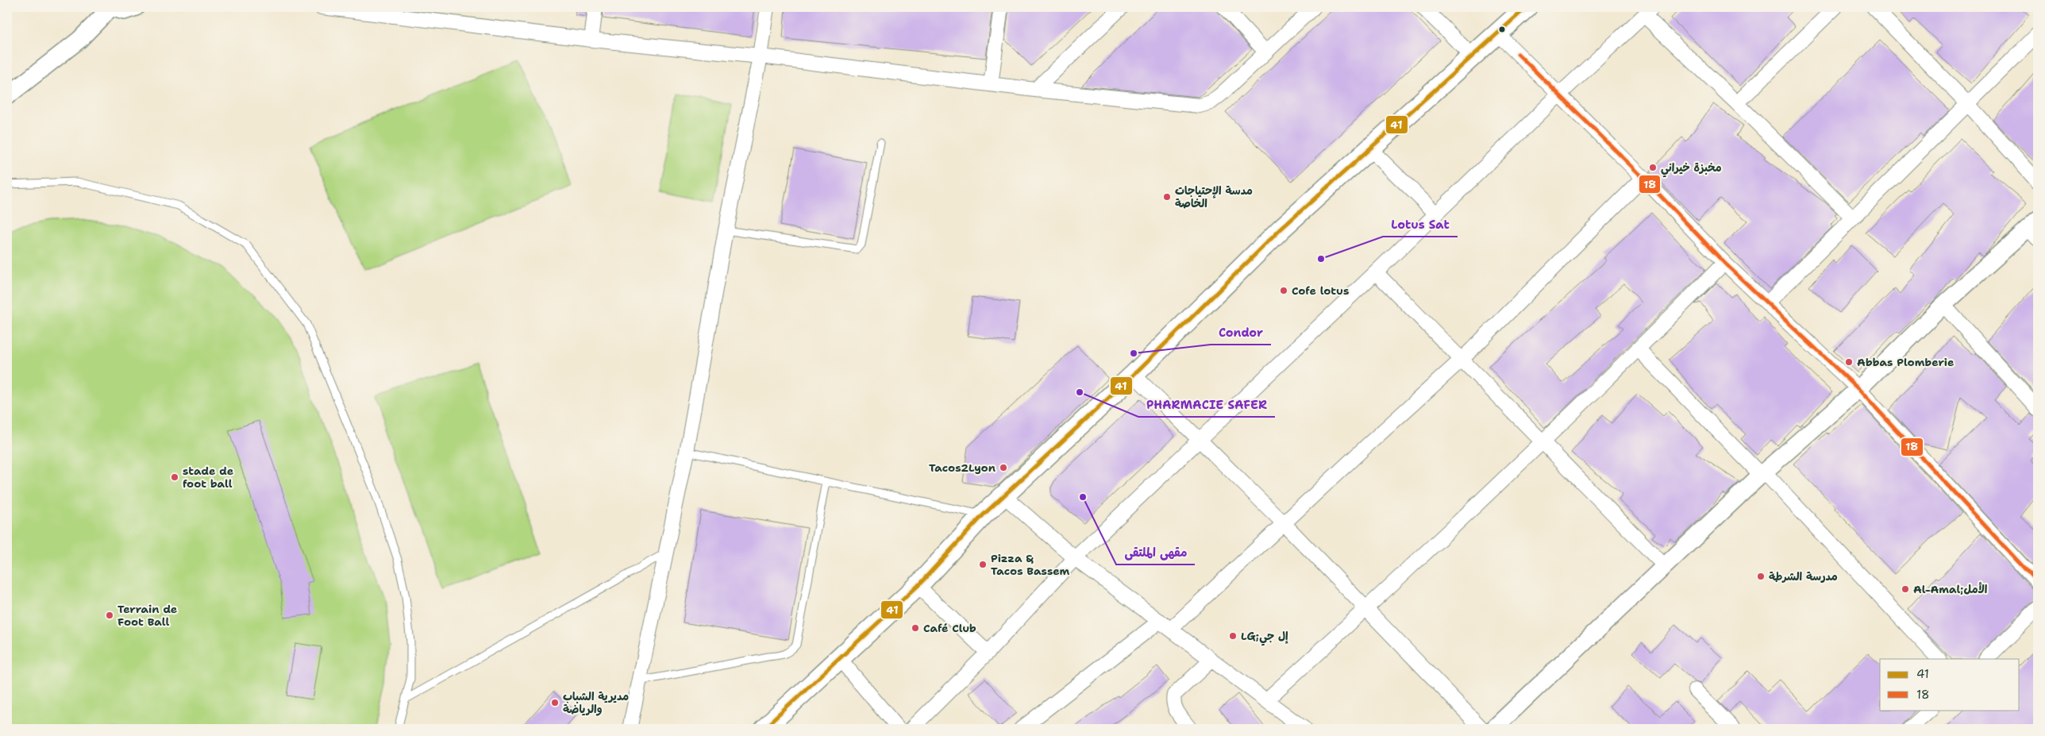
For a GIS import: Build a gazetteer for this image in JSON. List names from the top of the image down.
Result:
{
  "places": [
    "مخبزة خيراني",
    "مدسة الإحتياجات الخاصة",
    "Lotus Sat",
    "Cofe lotus",
    "Condor",
    "Abbas Plomberie",
    "PHARMACIE SAFER",
    "Tacos2Lyon",
    "stade de foot ball",
    "مقهى الملتقى",
    "Pizza & Tacos Bassem",
    "مدرسة الشرطة",
    "Al-Amal;الأمل",
    "Terrain de Foot Ball",
    "Café Club",
    "LG;إل جي",
    "مديرية الشباب والرياضة"
  ],
  "lines": ["transit line 41", "transit line 18"],
  "legend": ["41", "18"]
}
